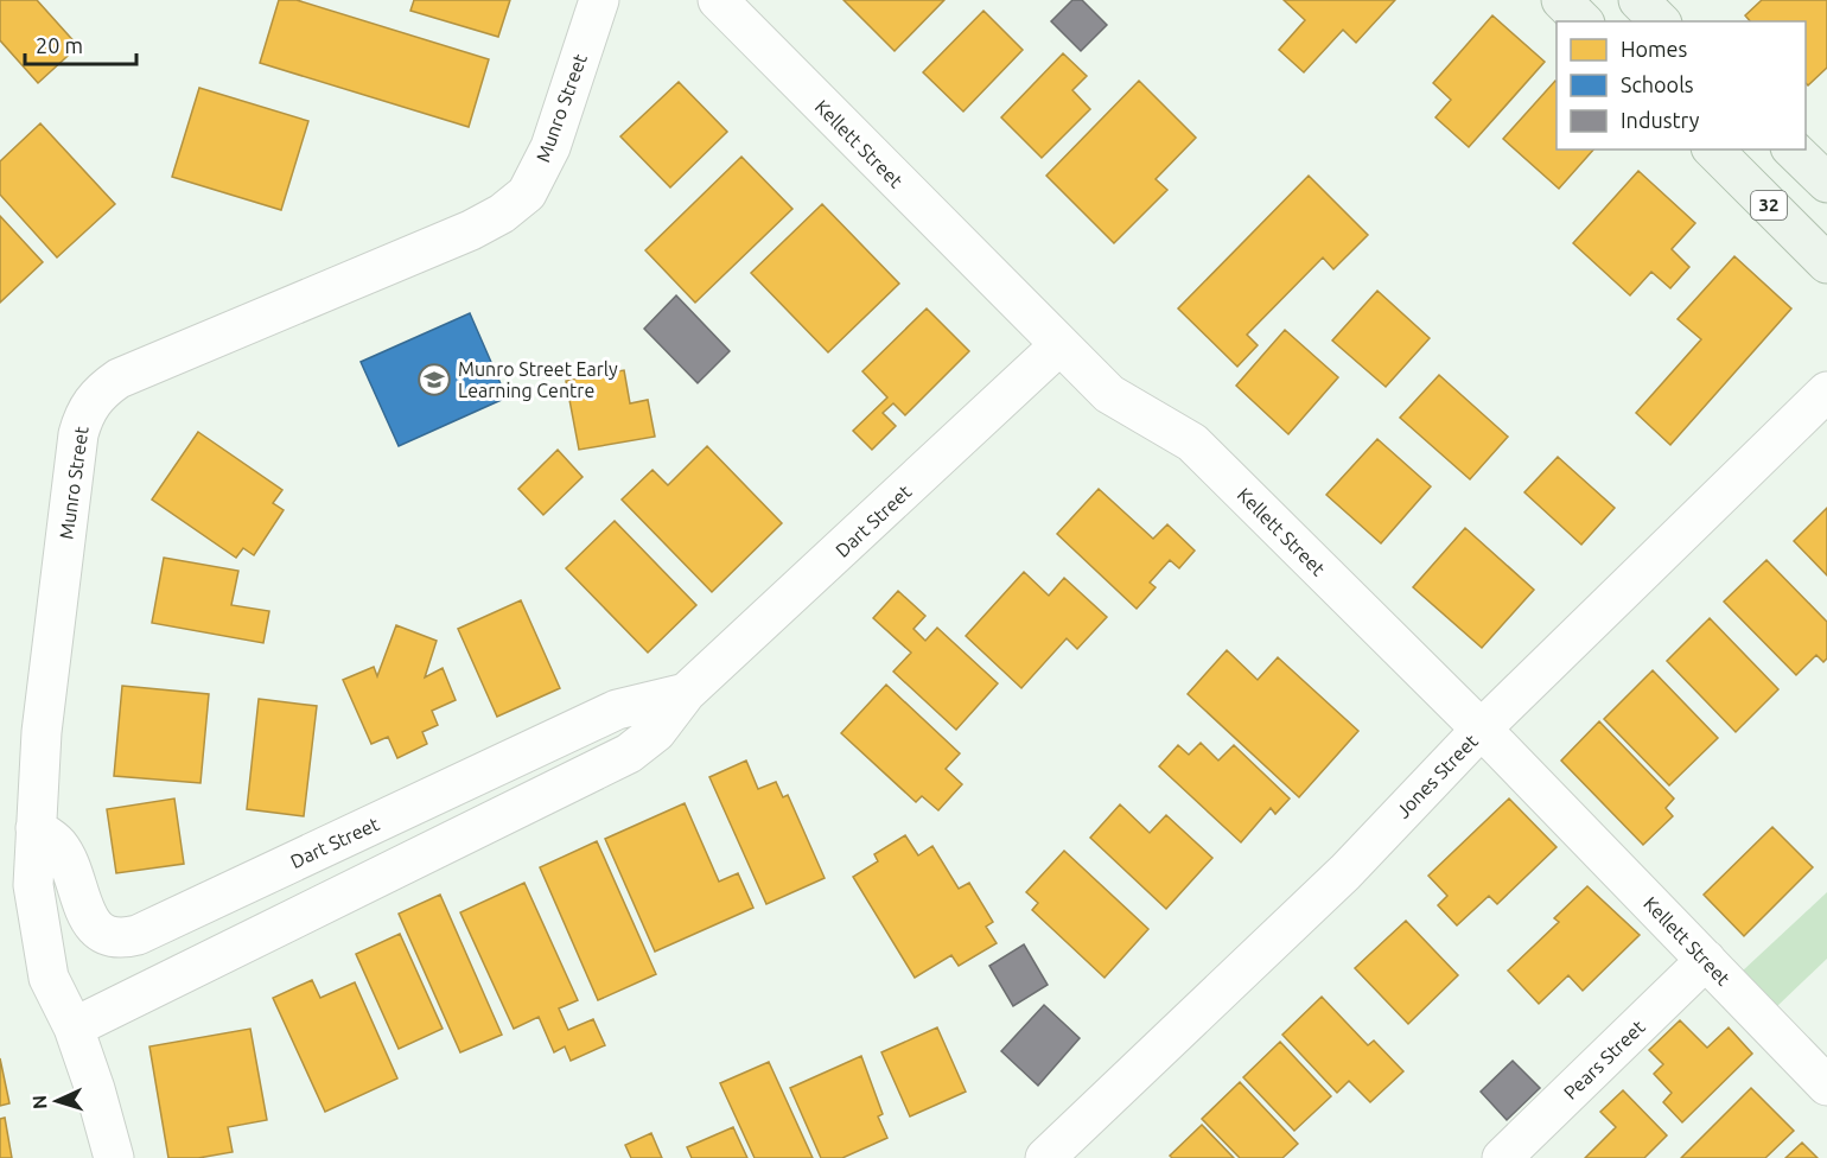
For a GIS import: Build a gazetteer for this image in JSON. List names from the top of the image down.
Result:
{
  "streets": {
    "main road": ["32"],
    "street": [
      "Munro Street",
      "Kellett Street",
      "Dart Street",
      "Jones Street",
      "Pears Street"
    ]
  },
  "crossings": [
    ["Munro Street", "Dart Street"],
    ["Kellett Street", "Dart Street"],
    ["Kellett Street", "Jones Street"],
    ["Kellett Street", "Pears Street"]
  ],
  "places": {
    "school or university": ["Munro Street Early Learning Centre"]
  },
  "legend": ["Homes", "Schools", "Industry"],
  "scale_bar": "20 m",
  "north": "left"
}
